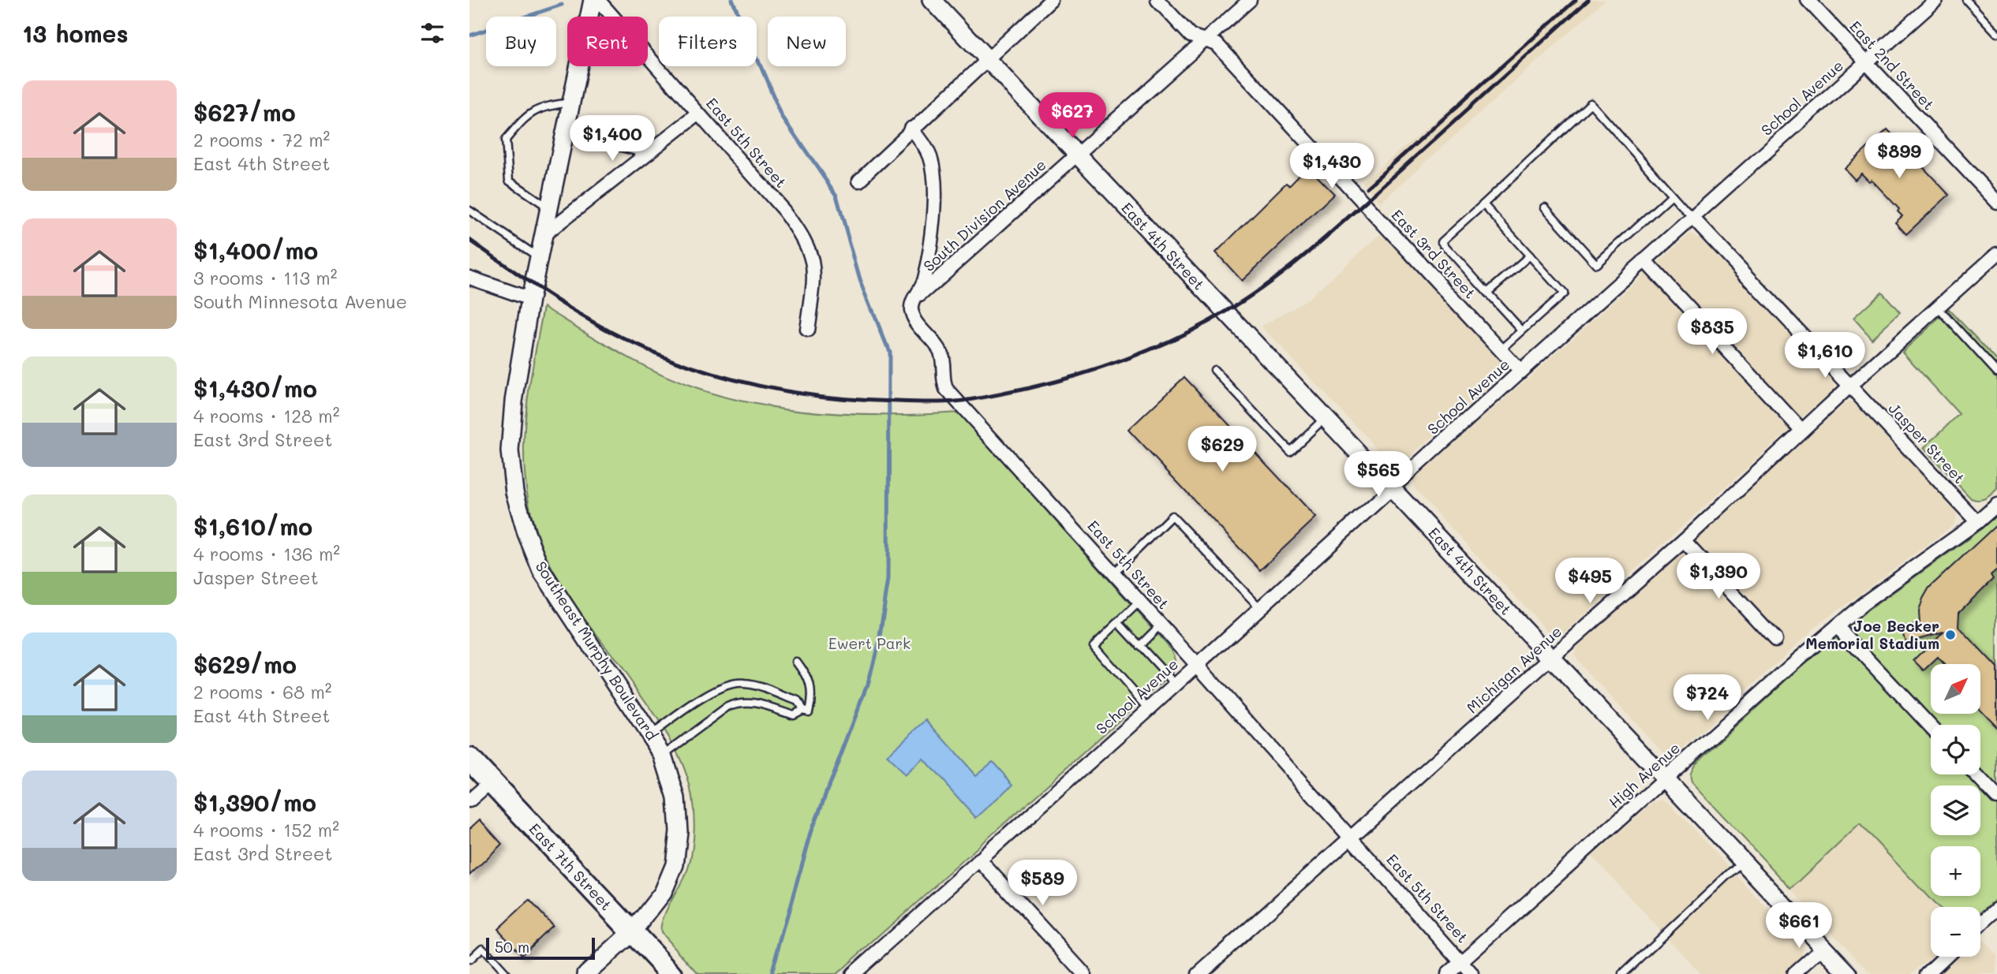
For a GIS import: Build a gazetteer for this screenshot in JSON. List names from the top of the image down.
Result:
{
  "streets": {
    "main road": ["East 7th Street"],
    "street": [
      "East 2nd Street",
      "School Avenue",
      "East 5th Street",
      "South Division Avenue",
      "East 4th Street",
      "East 3rd Street",
      "Jasper Street",
      "Southeast Murphy Boulevard",
      "Michigan Avenue",
      "High Avenue"
    ]
  },
  "crossings": [
    ["East 2nd Street", "School Avenue"],
    ["School Avenue", "East 5th Street"],
    ["School Avenue", "East 4th Street"],
    ["School Avenue", "East 3rd Street"],
    ["School Avenue", "Jasper Street"],
    ["East 5th Street", "South Division Avenue"],
    ["East 5th Street", "Michigan Avenue"],
    ["East 5th Street", "High Avenue"],
    ["South Division Avenue", "East 4th Street"],
    ["South Division Avenue", "East 3rd Street"],
    ["East 4th Street", "Michigan Avenue"],
    ["East 4th Street", "High Avenue"],
    ["Jasper Street", "Michigan Avenue"],
    ["Jasper Street", "High Avenue"],
    ["Southeast Murphy Boulevard", "East 7th Street"]
  ],
  "parks": ["Ewert Park"],
  "places": ["Joe Becker Memorial Stadium"],
  "scale_bar": "50 m",
  "north": "top right",
  "page": {
    "heading": "13 homes",
    "chip": [
      "Buy",
      "Rent",
      "Filters",
      "New"
    ],
    "list": [
      {
        "name": "$627/mo",
        "note": "2 rooms · 72 m² · East 4th Street"
      },
      {
        "name": "$1,400/mo",
        "note": "3 rooms · 113 m² · South Minnesota Avenue"
      },
      {
        "name": "$1,430/mo",
        "note": "4 rooms · 128 m² · East 3rd Street"
      },
      {
        "name": "$1,610/mo",
        "note": "4 rooms · 136 m² · Jasper Street"
      },
      {
        "name": "$629/mo",
        "note": "2 rooms · 68 m² · East 4th Street"
      },
      {
        "name": "$1,390/mo",
        "note": "4 rooms · 152 m² · East 3rd Street"
      }
    ],
    "price": [
      "$627",
      "$1,400",
      "$899",
      "$1,430",
      "$835",
      "$1,610",
      "$629",
      "$565",
      "$1,390",
      "$495",
      "$724",
      "$589",
      "$661"
    ],
    "map_buttons": ["+", "−"],
    "scale": "50 m"
  }
}
